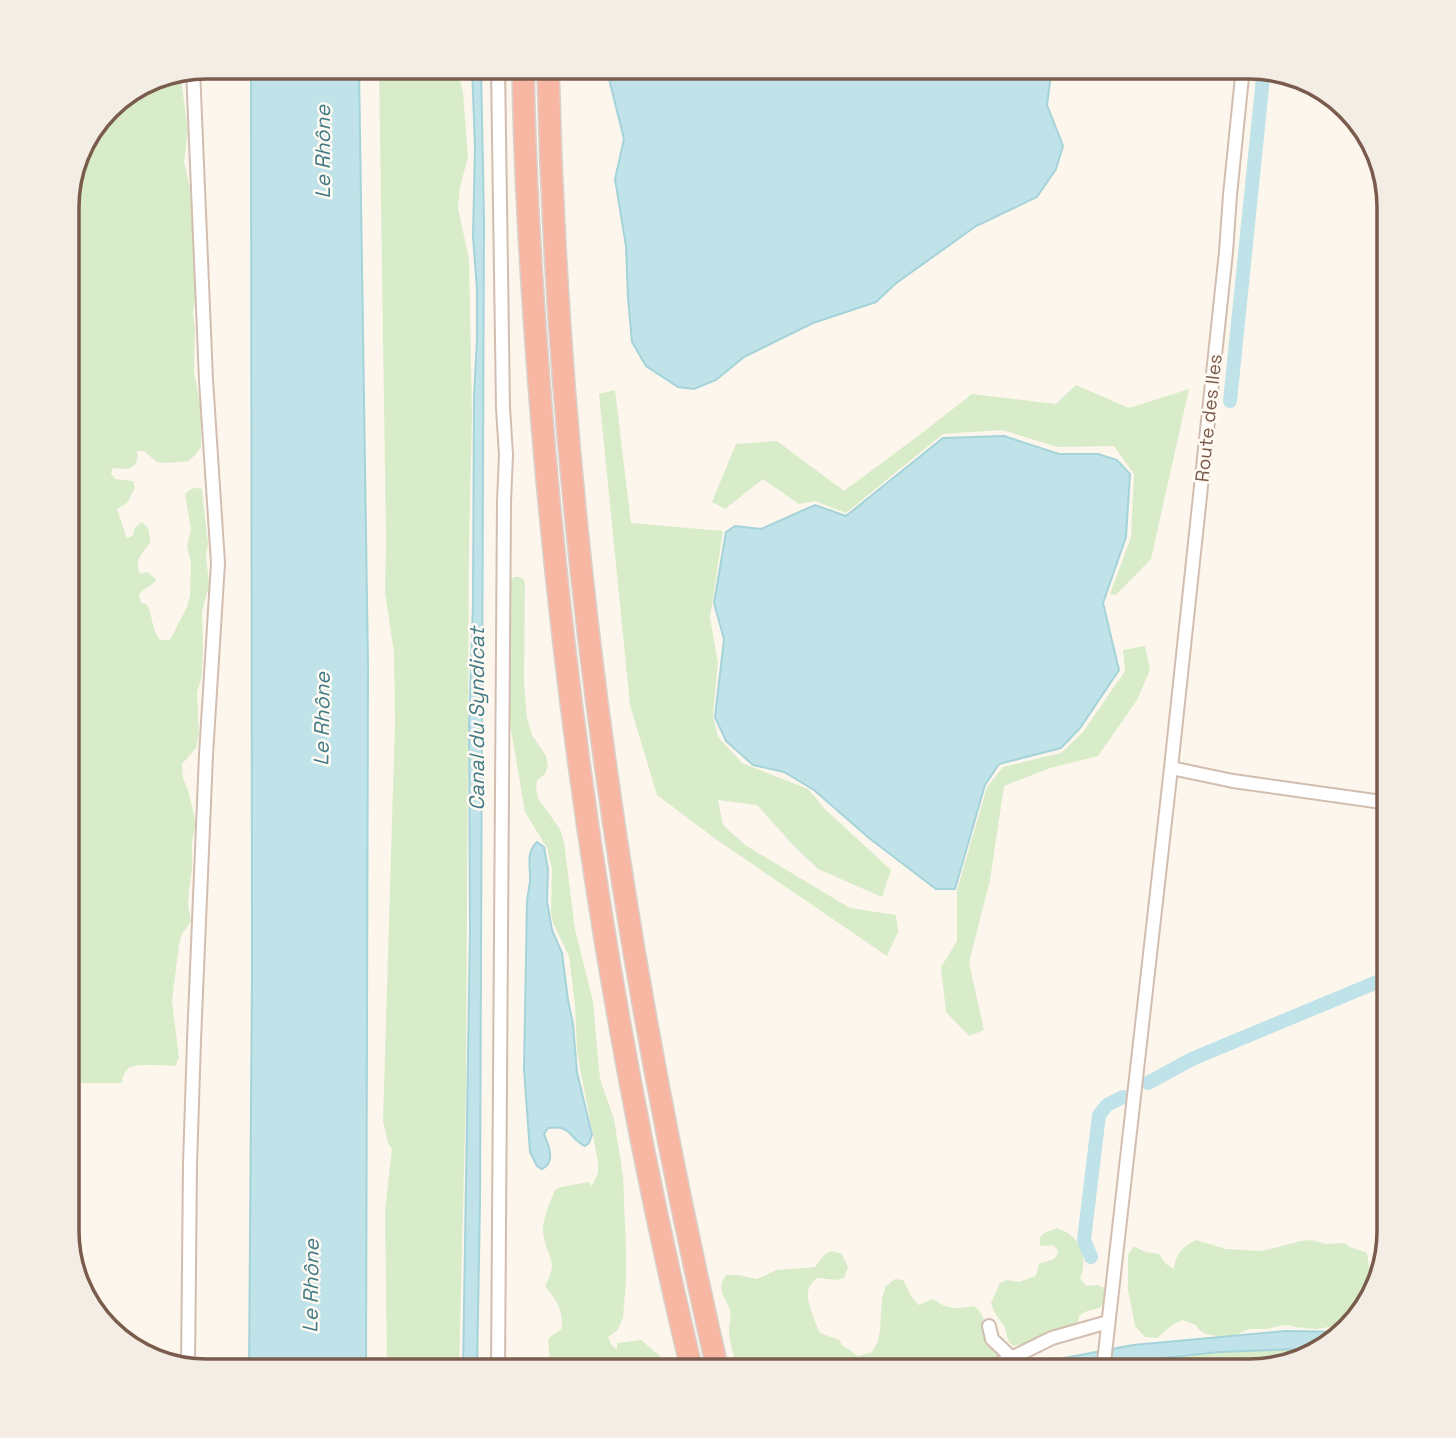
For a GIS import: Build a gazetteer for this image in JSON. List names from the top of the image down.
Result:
{
  "streets": {
    "street": ["Route des Iles"]
  },
  "water": ["Le Rhône", "Canal du Syndicat"]
}
